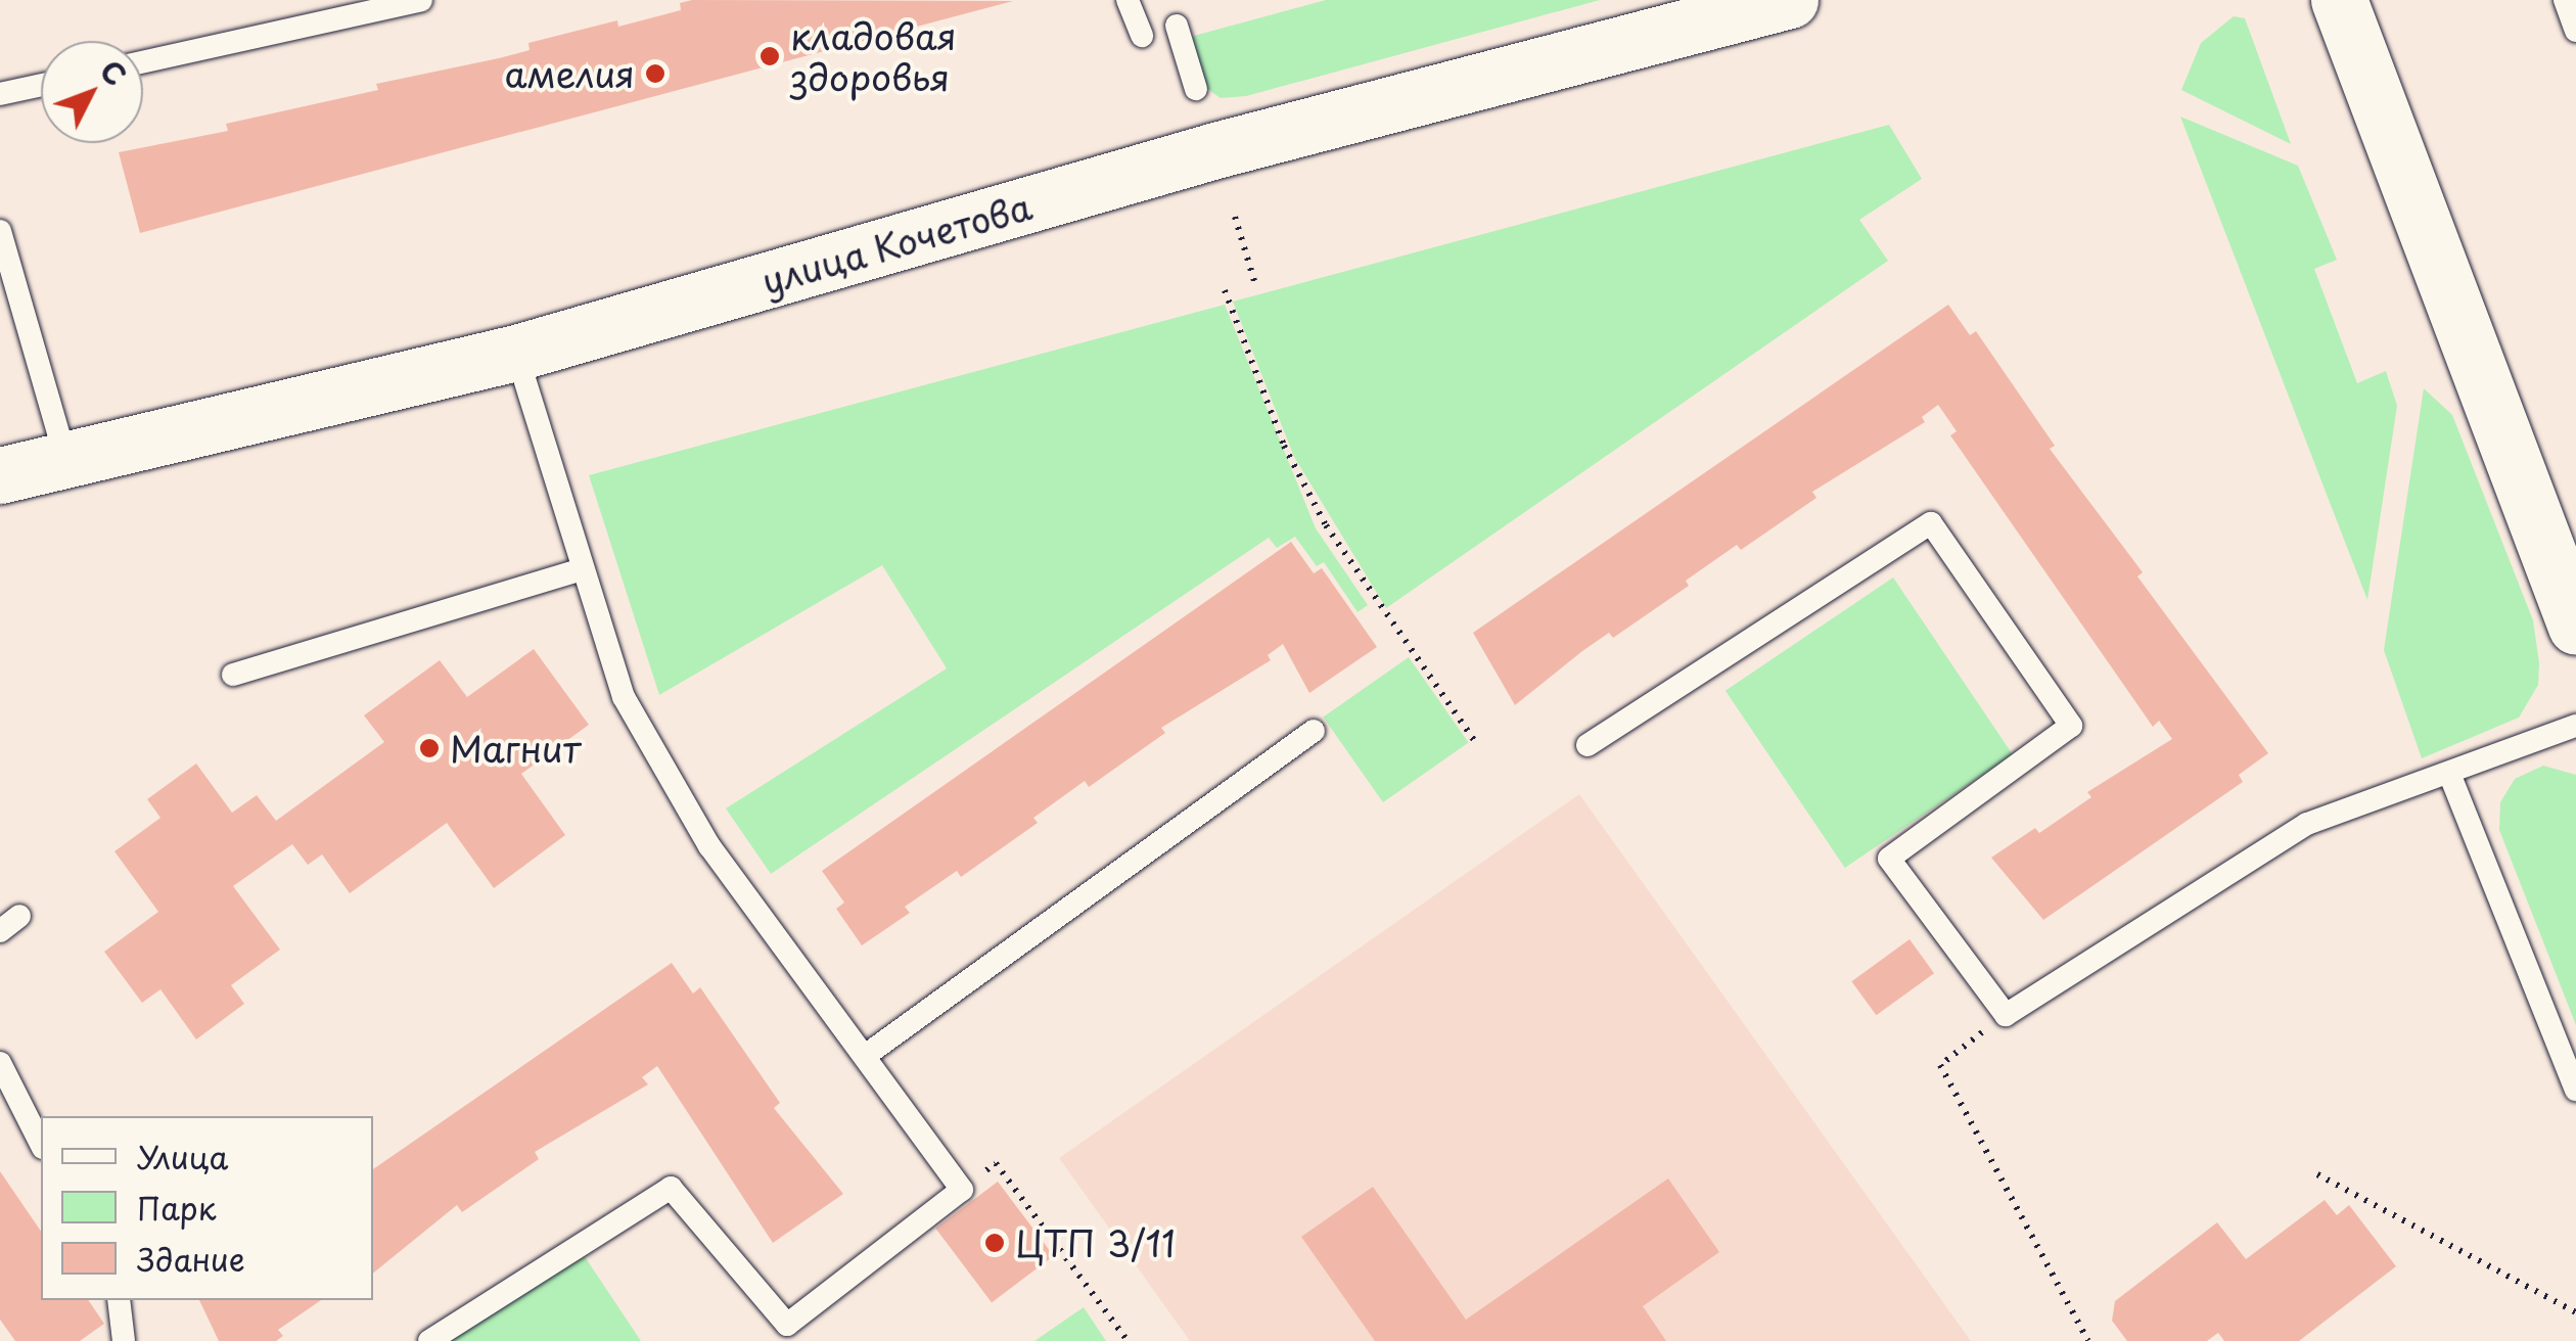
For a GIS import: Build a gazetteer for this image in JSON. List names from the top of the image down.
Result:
{
  "streets": {
    "main road": ["улица Кочетова"]
  },
  "places": [
    "кладовая здоровья",
    "амелия",
    "Магнит",
    "ЦТП 3/11"
  ],
  "legend": ["Улица", "Парк", "Здание"],
  "north": "top right"
}
